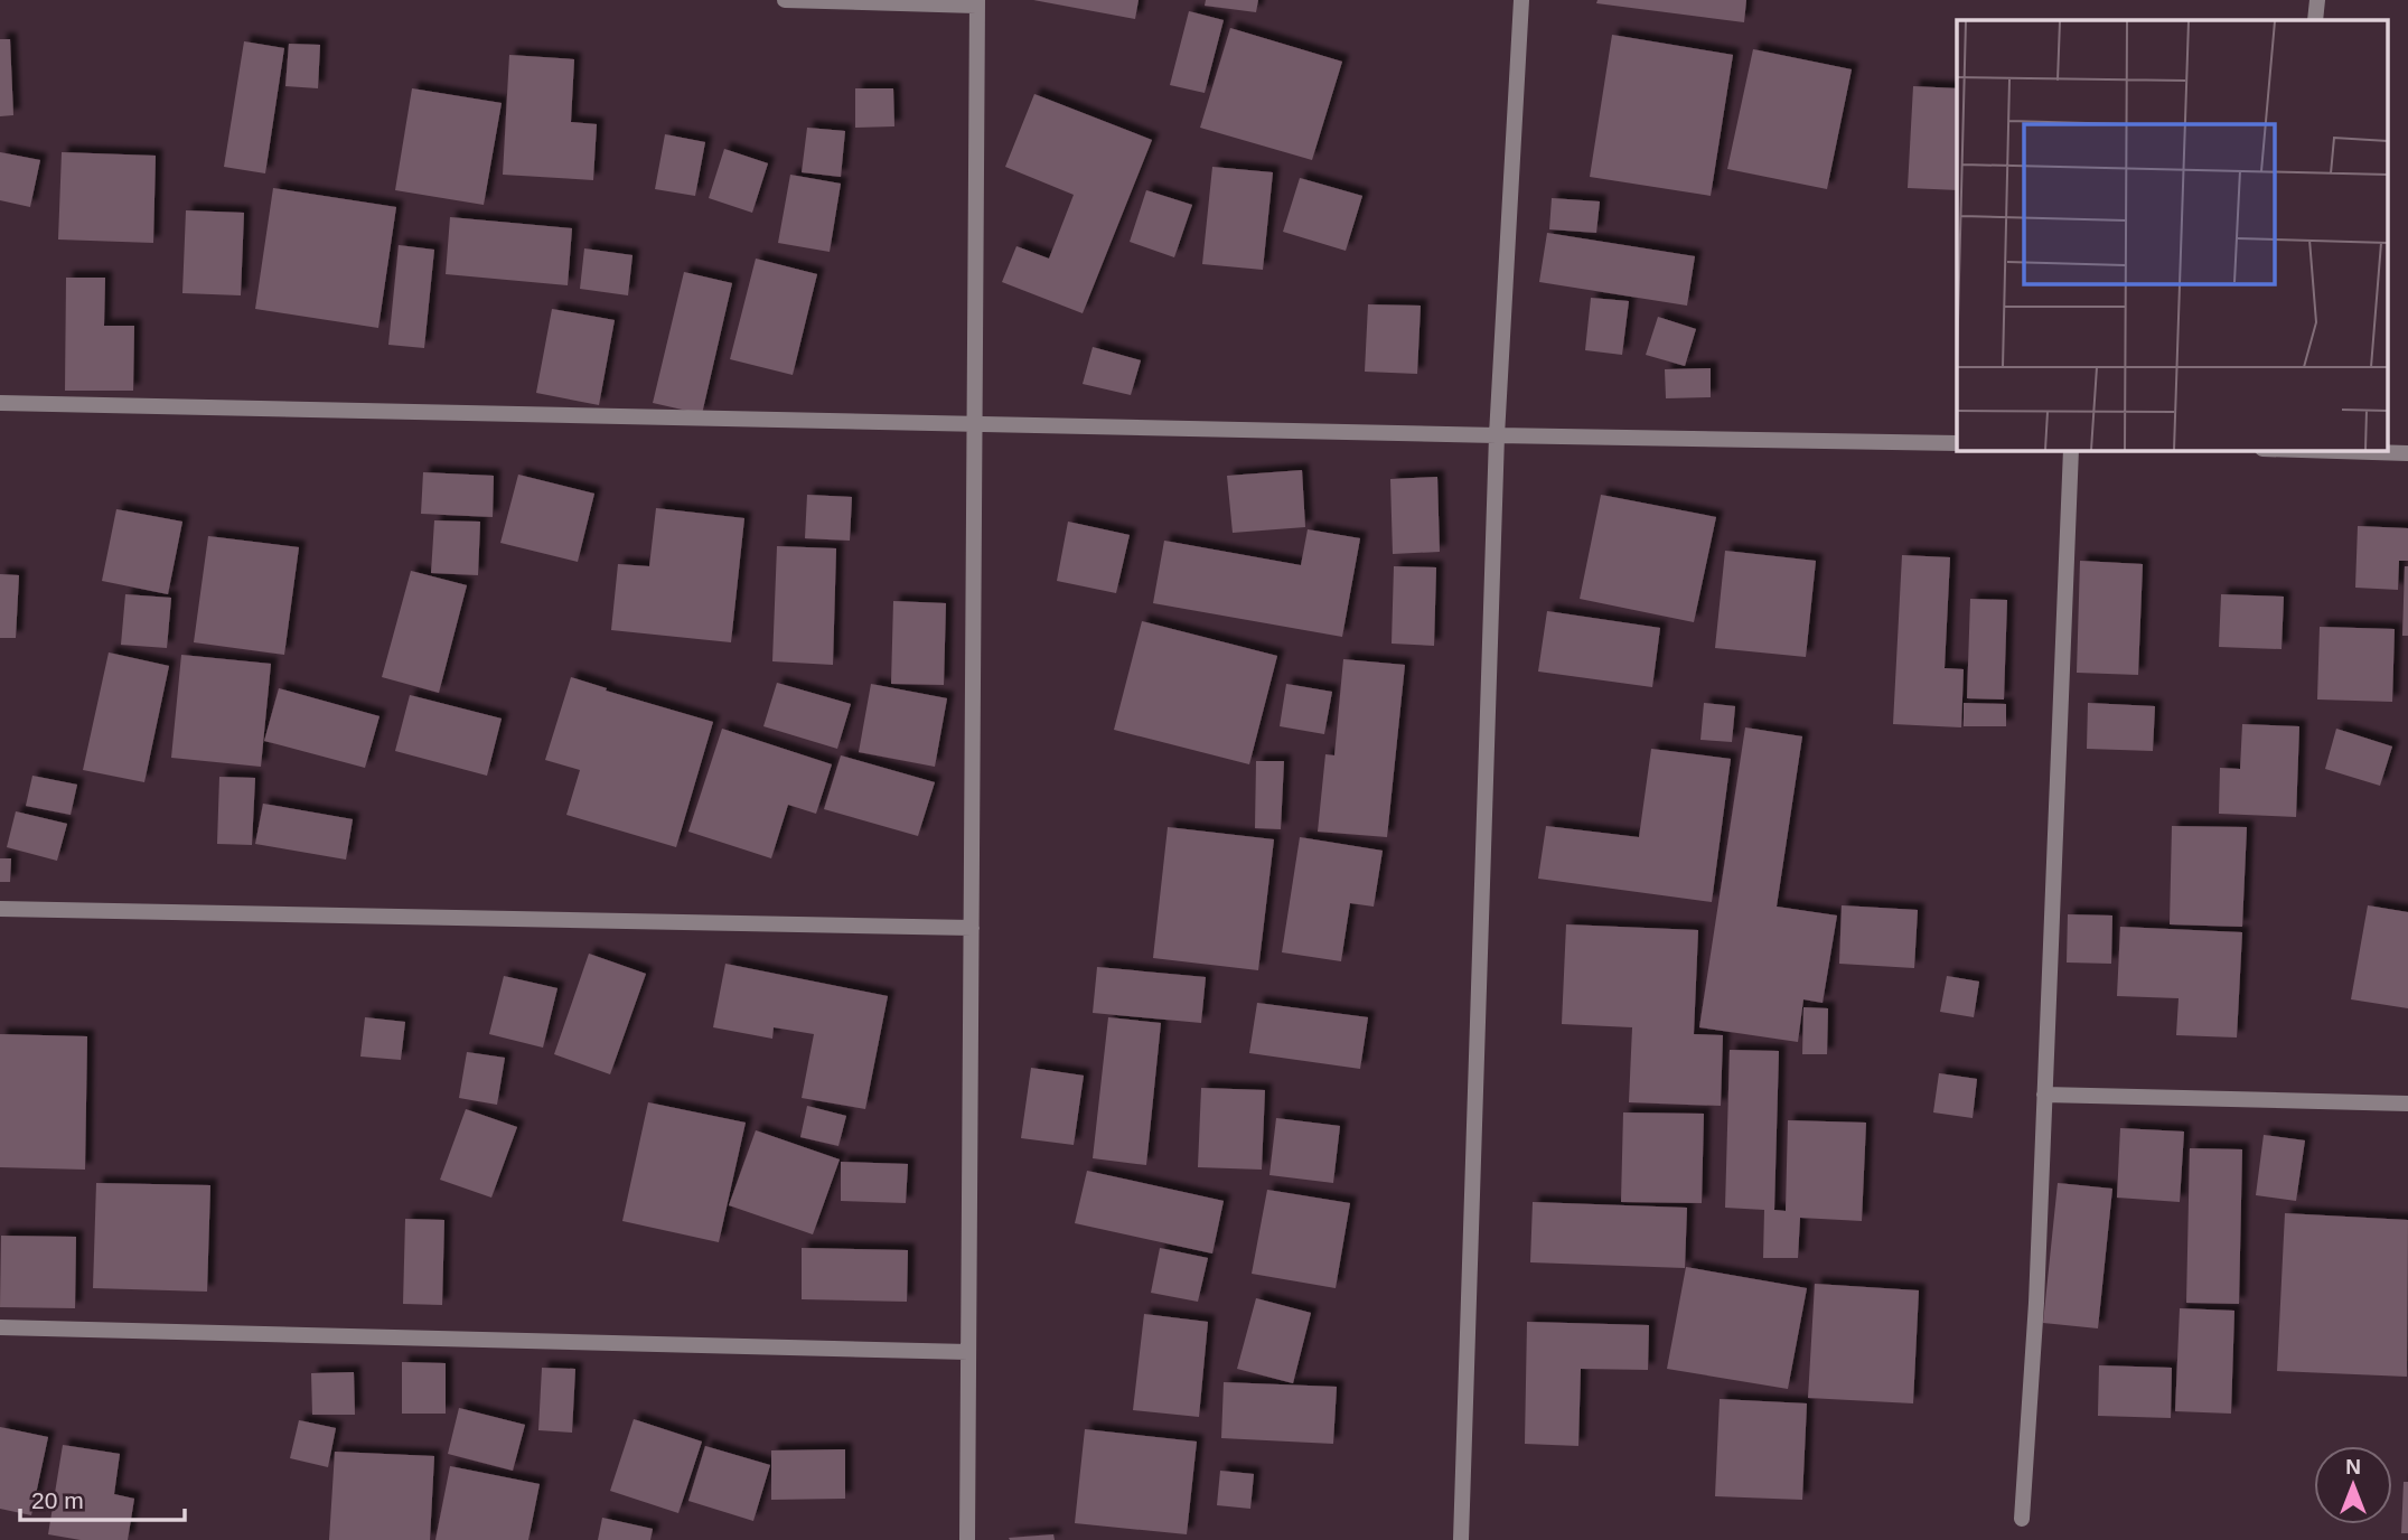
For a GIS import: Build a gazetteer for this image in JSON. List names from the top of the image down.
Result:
{
  "scale_bar": "20 m",
  "north": "top"
}
